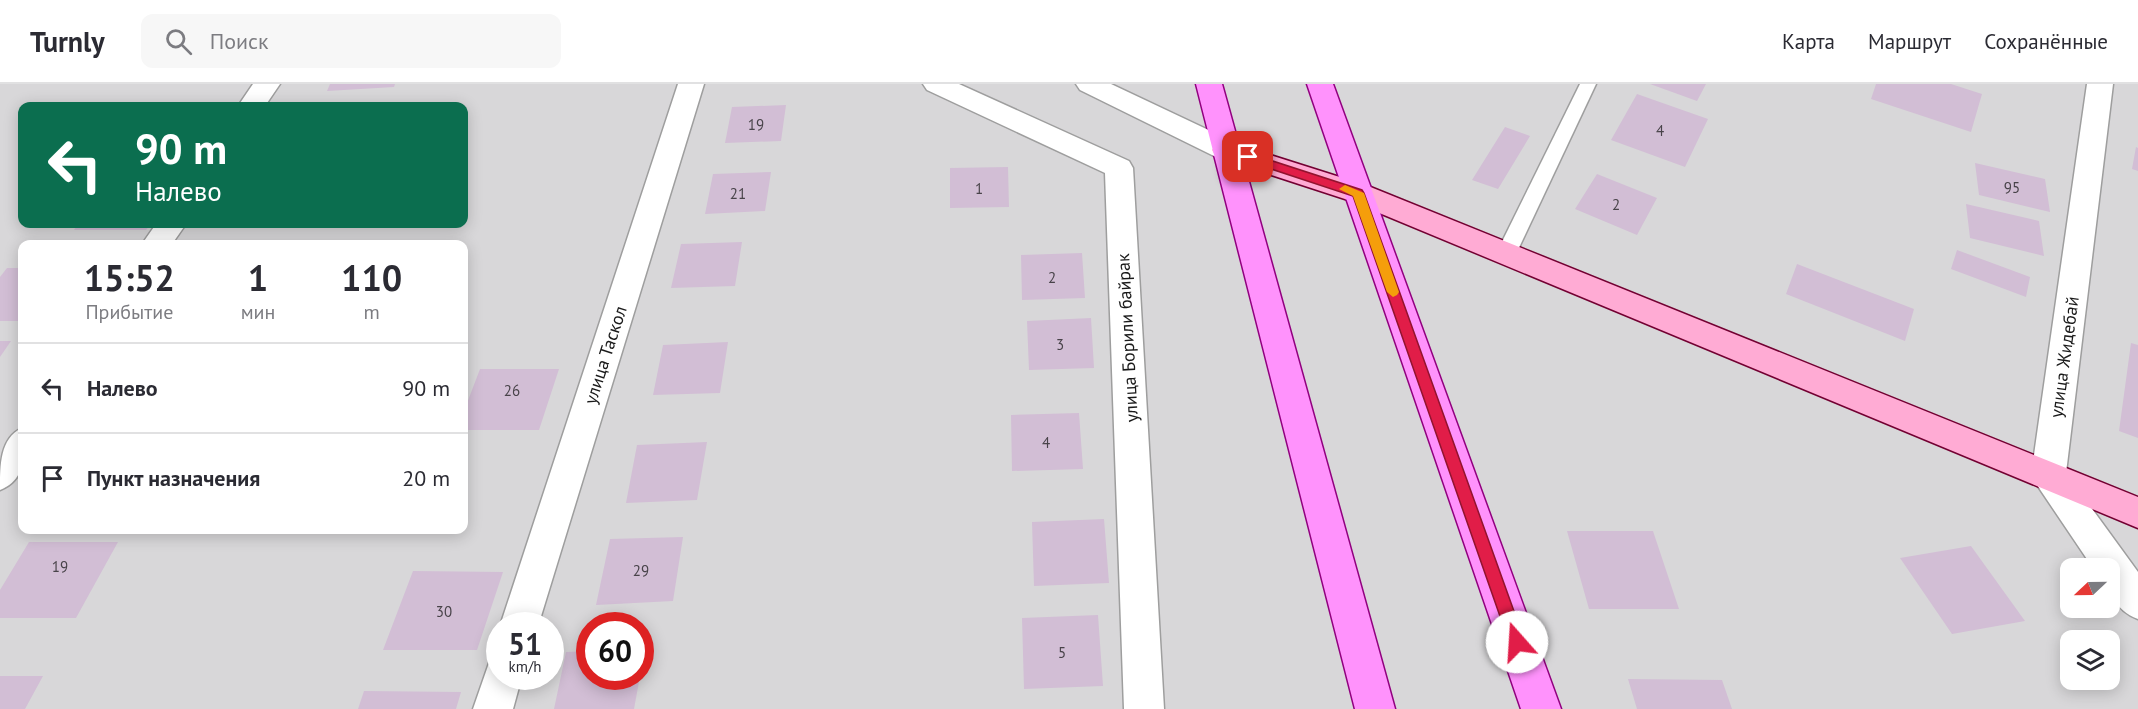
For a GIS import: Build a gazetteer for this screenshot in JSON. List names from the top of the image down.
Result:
{
  "streets": {
    "street": ["улица Борили байрак", "улица Таскол", "улица Жидебай"]
  },
  "house_numbers": [
    "19",
    "4",
    "95",
    "1",
    "21",
    "2",
    "2",
    "3",
    "26",
    "4",
    "19",
    "29",
    "30",
    "5"
  ],
  "north": "left",
  "page": {
    "header": "Turnly",
    "search": "Поиск",
    "nav": ["Карта", "Маршрут", "Сохранённые"],
    "turn": ["90 m", "Налево"],
    "eta": [
      "15:52",
      "Прибытие",
      "1",
      "мин",
      "110",
      "m"
    ],
    "list": [
      {
        "name": "Налево",
        "value": "90 m"
      },
      {
        "name": "Пункт назначения",
        "value": "20 m"
      }
    ],
    "speed": "51 km/h",
    "limit": "60"
  }
}
